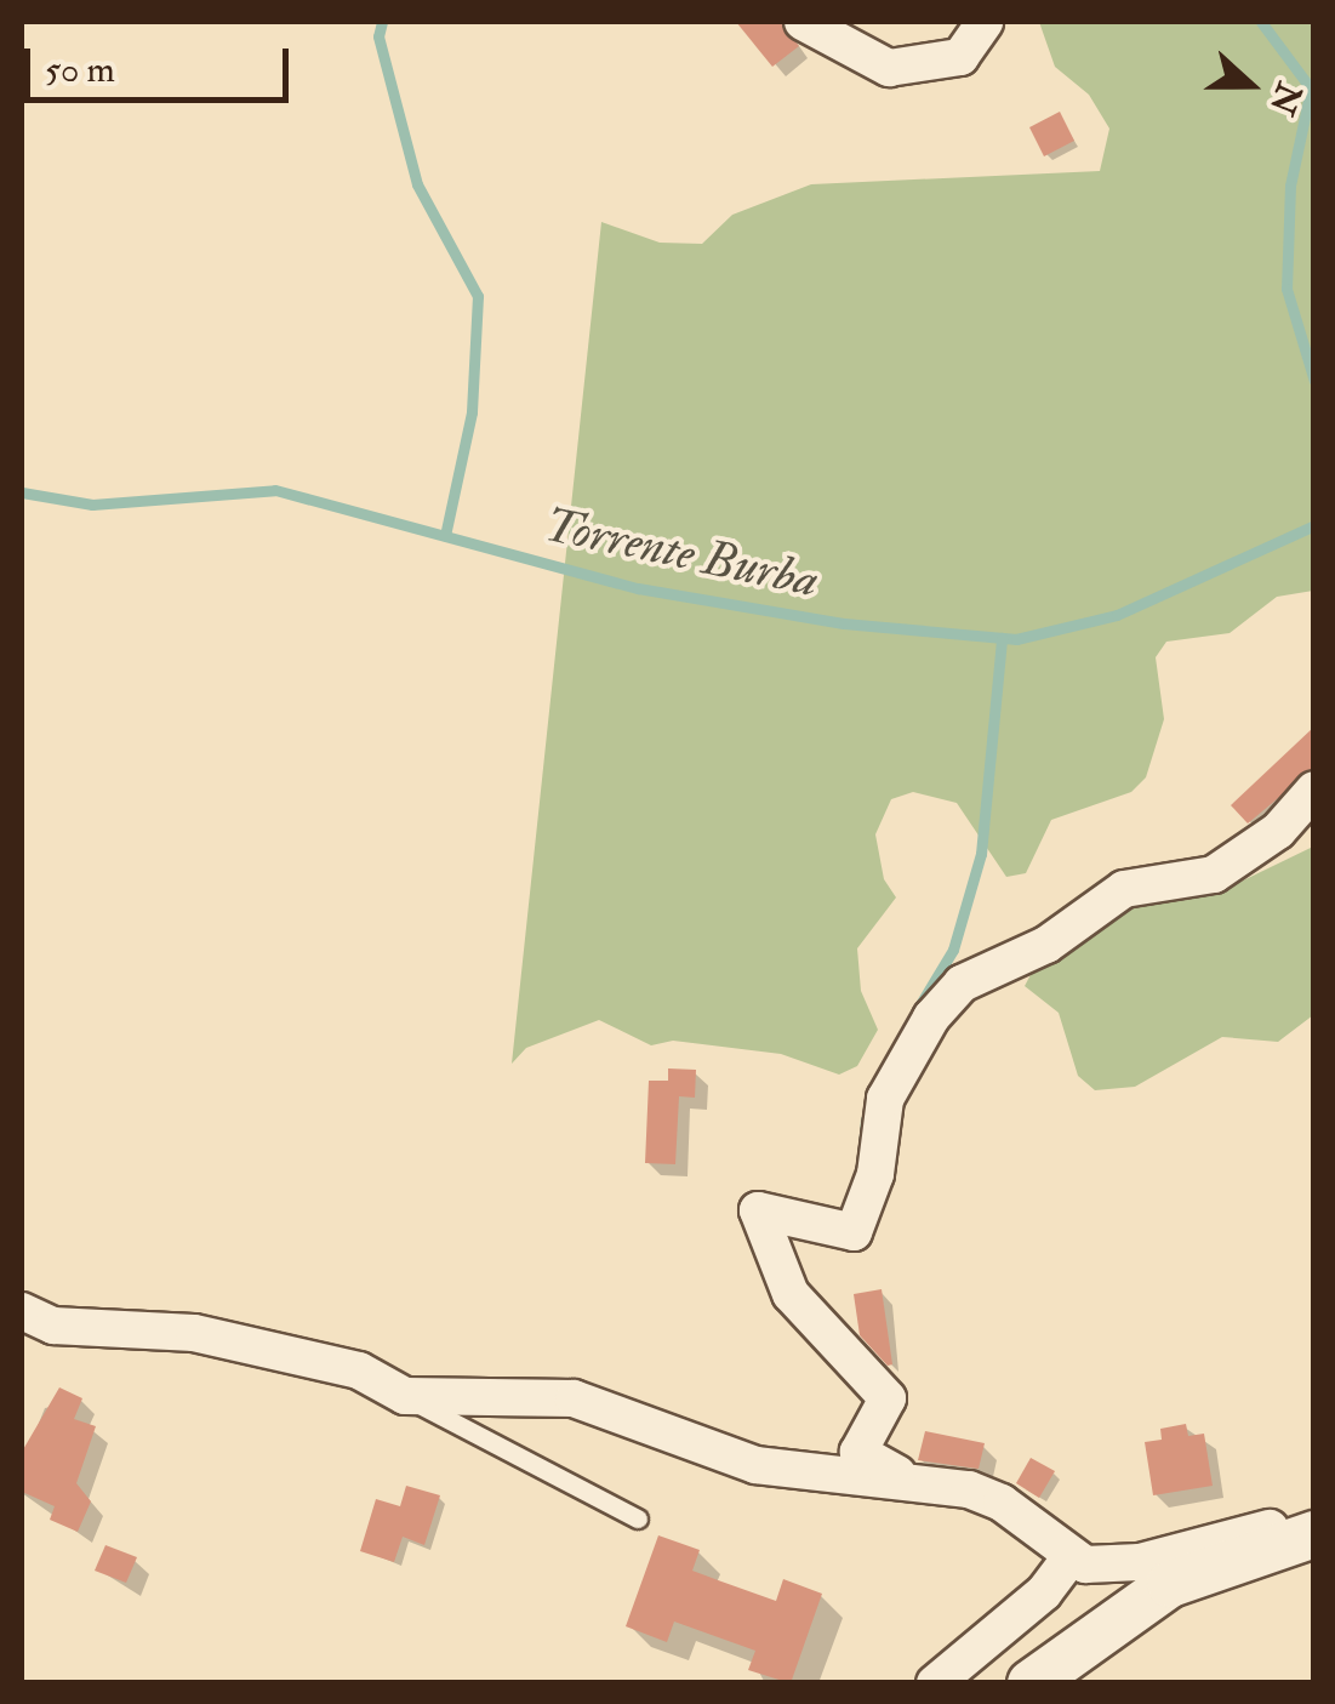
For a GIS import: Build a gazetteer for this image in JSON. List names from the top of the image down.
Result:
{
  "water": ["Torrente Burba"],
  "scale_bar": "50 m",
  "north": "right"
}
